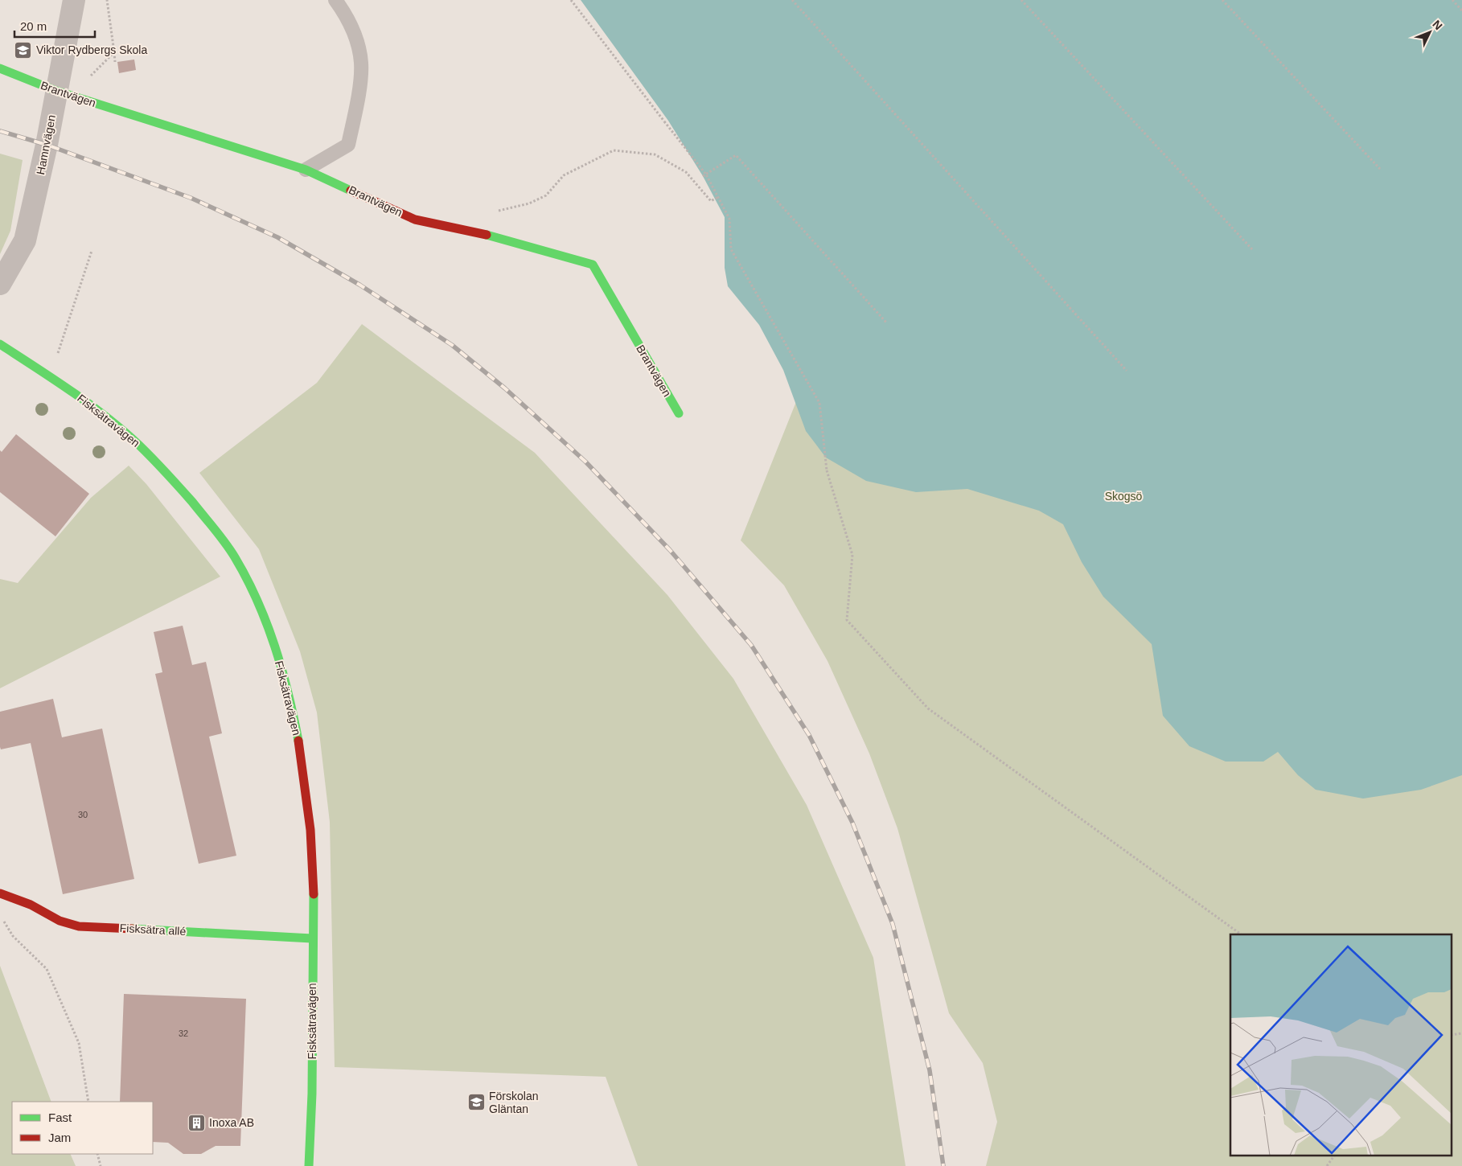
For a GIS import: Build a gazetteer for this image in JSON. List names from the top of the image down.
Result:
{
  "streets": {
    "street": [
      "Brantvägen",
      "Hamnvägen",
      "Fisksätravägen",
      "Fisksätra allé"
    ]
  },
  "crossings": [
    ["Brantvägen", "Hamnvägen"],
    ["Fisksätravägen", "Fisksätra allé"]
  ],
  "parks": ["Skogsö"],
  "places": {
    "school or university": ["Viktor Rydbergs Skola", "Förskolan Gläntan"],
    "building": ["Inoxa AB"]
  },
  "house_numbers": ["30", "32"],
  "legend": ["Fast", "Jam"],
  "scale_bar": "20 m",
  "north": "top right"
}
